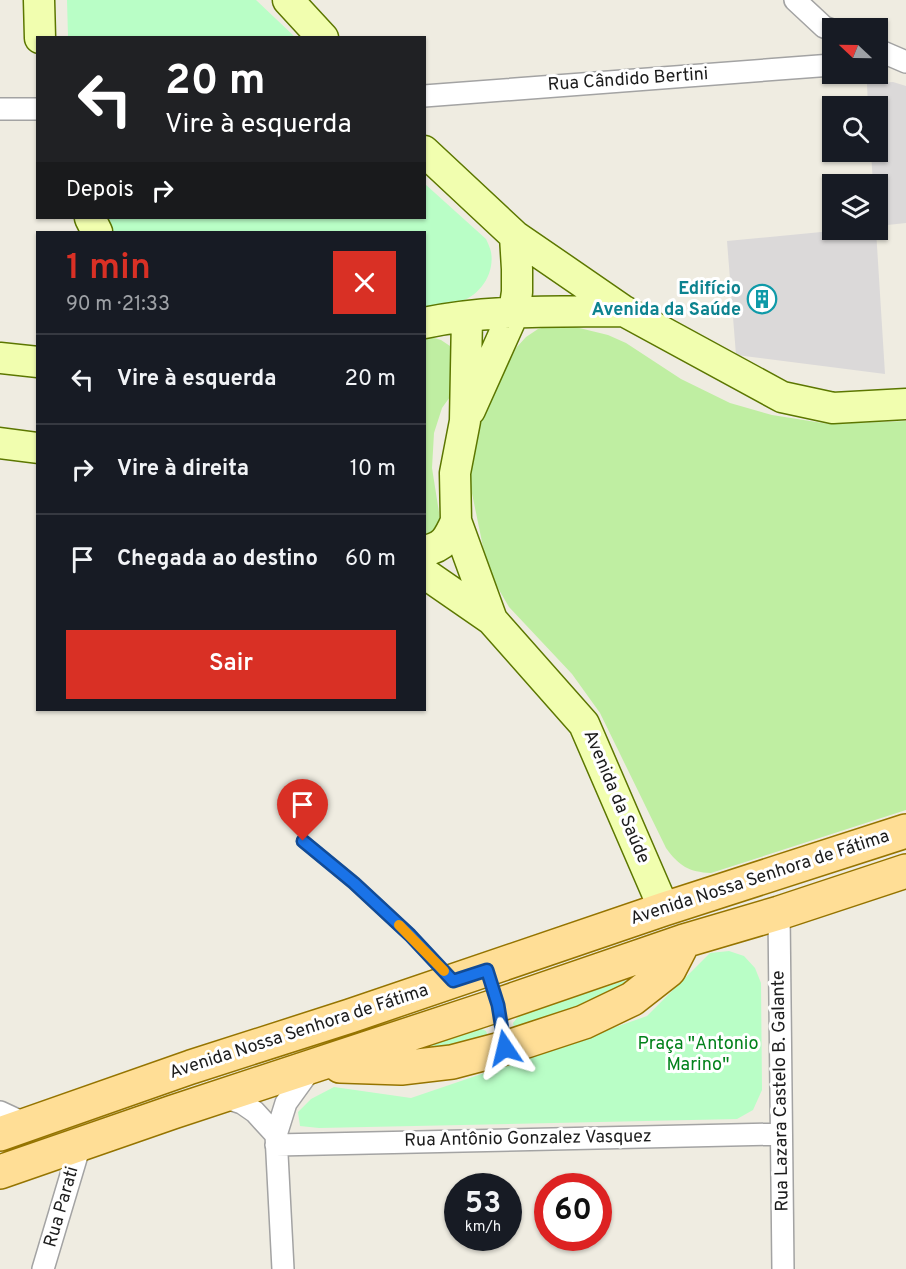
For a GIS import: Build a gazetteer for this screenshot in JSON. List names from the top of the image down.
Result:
{
  "streets": {
    "main road": ["Avenida da Saúde", "Avenida Nossa Senhora de Fátima"],
    "street": [
      "Rua Cândido Bertini",
      "Rua Lazara Castelo B. Galante",
      "Rua Antônio Gonzalez Vasquez",
      "Rua Parati"
    ]
  },
  "crossings": [
    ["Avenida da Saúde", "Avenida Nossa Senhora de Fátima"],
    ["Avenida Nossa Senhora de Fátima", "Rua Lazara Castelo B. Galante"],
    ["Avenida Nossa Senhora de Fátima", "Rua Parati"],
    ["Rua Lazara Castelo B. Galante", "Rua Antônio Gonzalez Vasquez"]
  ],
  "parks": ["Praça \"Antonio Marino\""],
  "places": {
    "building": ["Edifício Avenida da Saúde"]
  },
  "north": "left",
  "page": {
    "turn": ["20 m", "Vire à esquerda"],
    "then": "Depois",
    "heading": ["1 min", "90 m · 21:33"],
    "list": [
      {
        "name": "Vire à esquerda",
        "value": "20 m"
      },
      {
        "name": "Vire à direita",
        "value": "10 m"
      },
      {
        "name": "Chegada ao destino",
        "value": "60 m"
      }
    ],
    "buttons": "Sair",
    "speed": "53 km/h",
    "limit": "60"
  }
}
